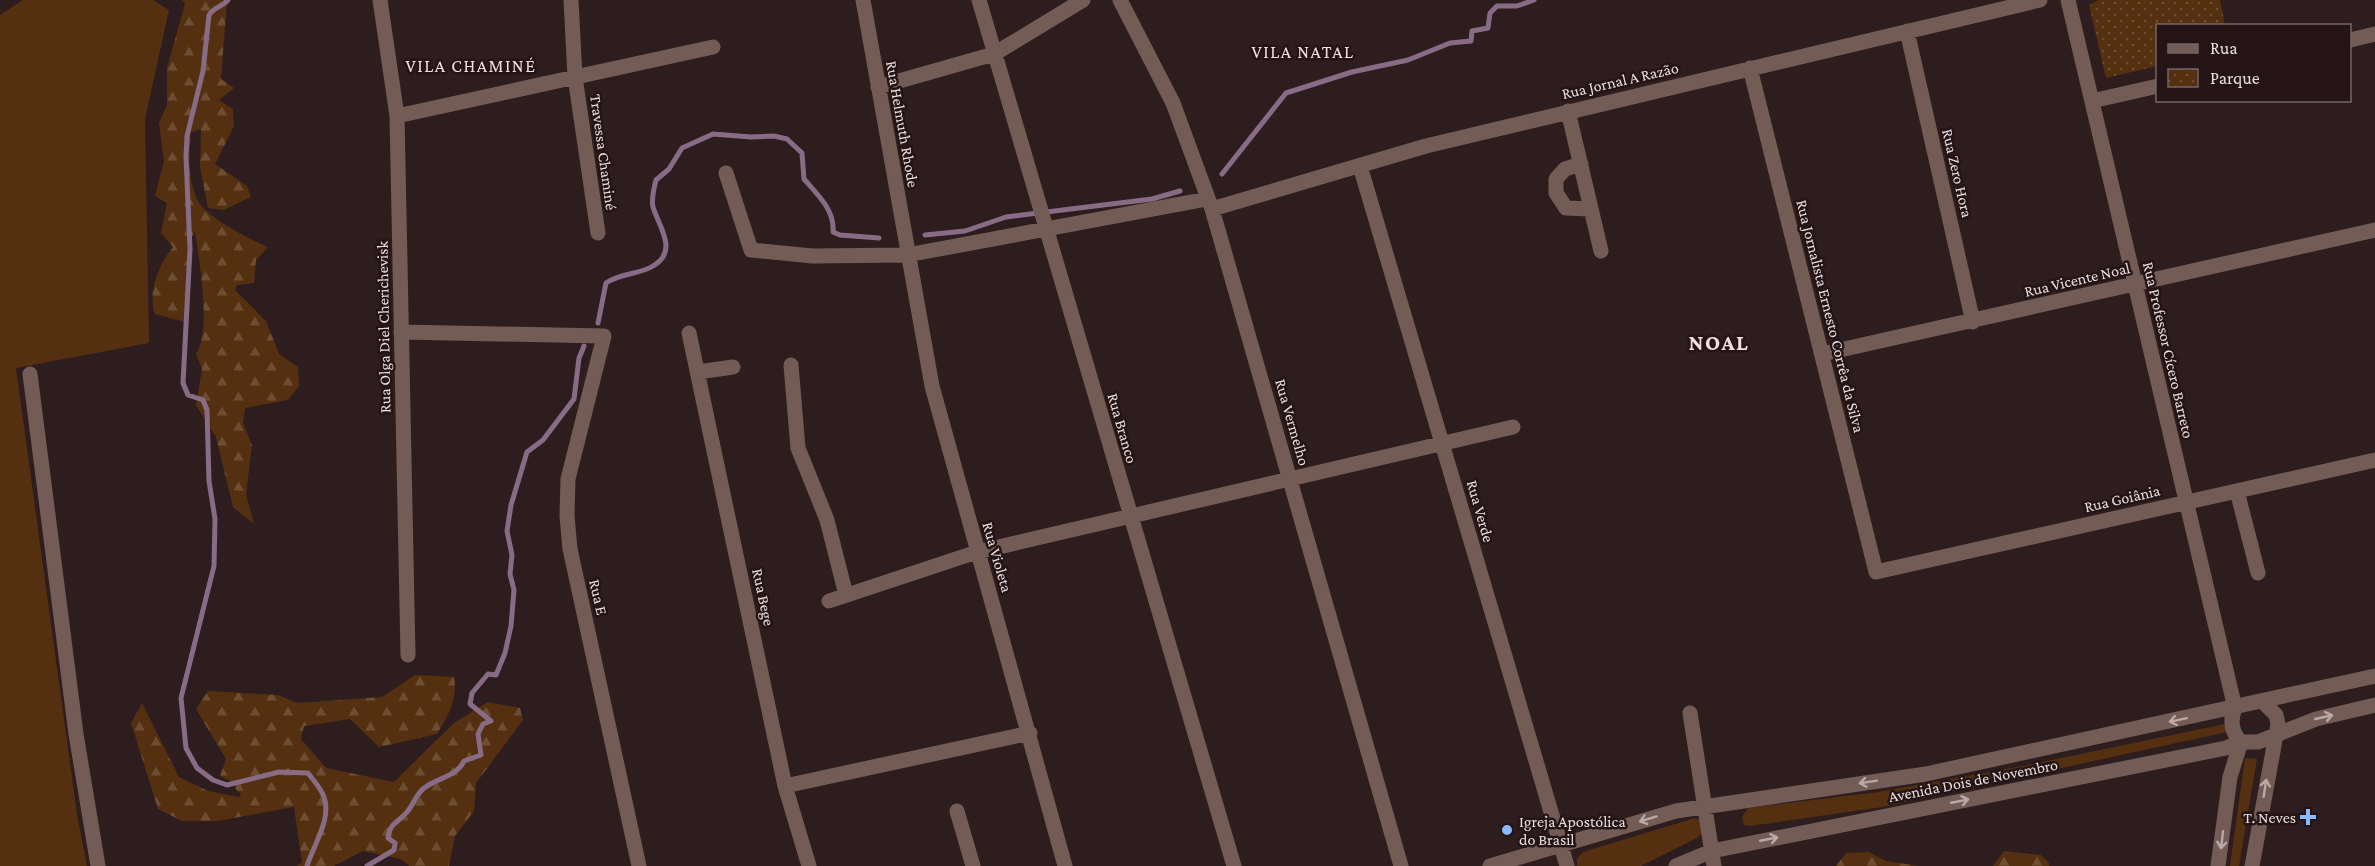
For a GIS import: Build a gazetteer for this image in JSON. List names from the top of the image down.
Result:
{
  "streets": {
    "street": [
      "Rua Jornal A Razão",
      "Rua Helmuth Rhode",
      "Travessa Chaminé",
      "Rua Zero Hora",
      "Rua Vicente Noal",
      "Rua Jornalista Ernesto Corrêa da Silva",
      "Rua Olga Diel Cherichevisk",
      "Rua Professor Cícero Barreto",
      "Rua Vermelho",
      "Rua Branco",
      "Rua Goiânia",
      "Rua Verde",
      "Rua Violeta",
      "Rua E",
      "Rua Bege",
      "Avenida Dois de Novembro"
    ]
  },
  "crossings": [
    ["Rua Jornal A Razão", "Rua Helmuth Rhode"],
    ["Rua Jornal A Razão", "Rua Zero Hora"],
    ["Rua Jornal A Razão", "Rua Jornalista Ernesto Corrêa da Silva"],
    ["Rua Jornal A Razão", "Rua Vermelho"],
    ["Rua Jornal A Razão", "Rua Branco"],
    ["Rua Jornal A Razão", "Rua Verde"],
    ["Rua Jornal A Razão", "Rua Violeta"],
    ["Rua Helmuth Rhode", "Rua Violeta"],
    ["Travessa Chaminé", "Rua Olga Diel Cherichevisk"],
    ["Rua Zero Hora", "Rua Vicente Noal"],
    ["Rua Vicente Noal", "Rua Jornalista Ernesto Corrêa da Silva"],
    ["Rua Vicente Noal", "Rua Professor Cícero Barreto"],
    ["Rua Jornalista Ernesto Corrêa da Silva", "Rua Goiânia"],
    ["Rua Olga Diel Cherichevisk", "Rua E"],
    ["Rua Professor Cícero Barreto", "Rua Goiânia"],
    ["Rua Professor Cícero Barreto", "Avenida Dois de Novembro"],
    ["Rua Verde", "Avenida Dois de Novembro"]
  ],
  "districts": ["VILA NATAL", "VILA CHAMINÉ", "NOAL"],
  "places": {
    "health": ["T. Neves"],
    "other": ["Igreja Apostólica do Brasil"]
  },
  "legend": ["Rua", "Parque"]
}
